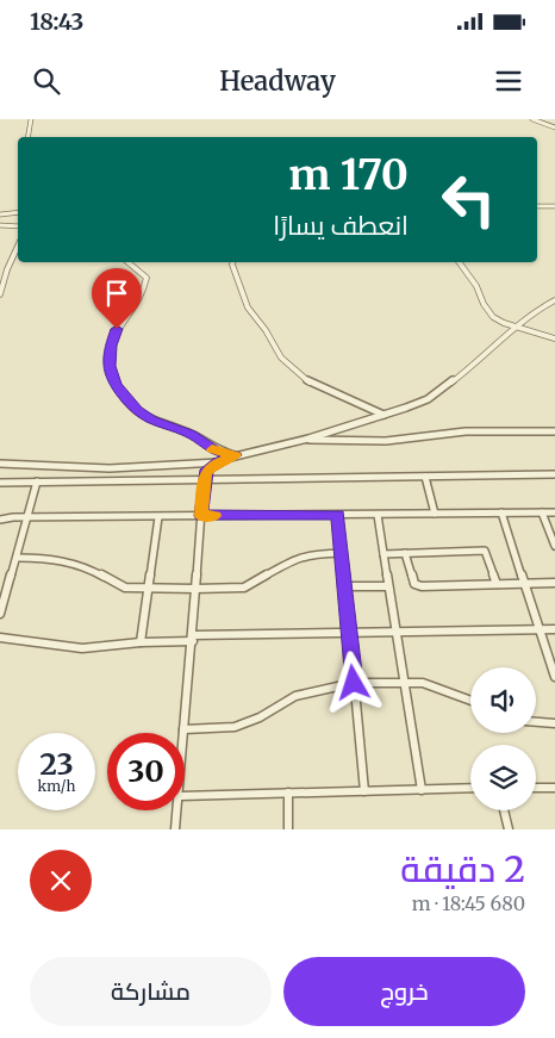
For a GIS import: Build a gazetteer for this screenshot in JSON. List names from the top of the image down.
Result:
{
  "page": {
    "status": "18:43",
    "header": "Headway",
    "turn": ["170 m", "انعطف يسارًا"],
    "speed": "23 km/h",
    "limit": "30",
    "heading": ["2 دقيقة", "680 m · 18:45"],
    "buttons": ["خروج", "مشاركة"]
  }
}
